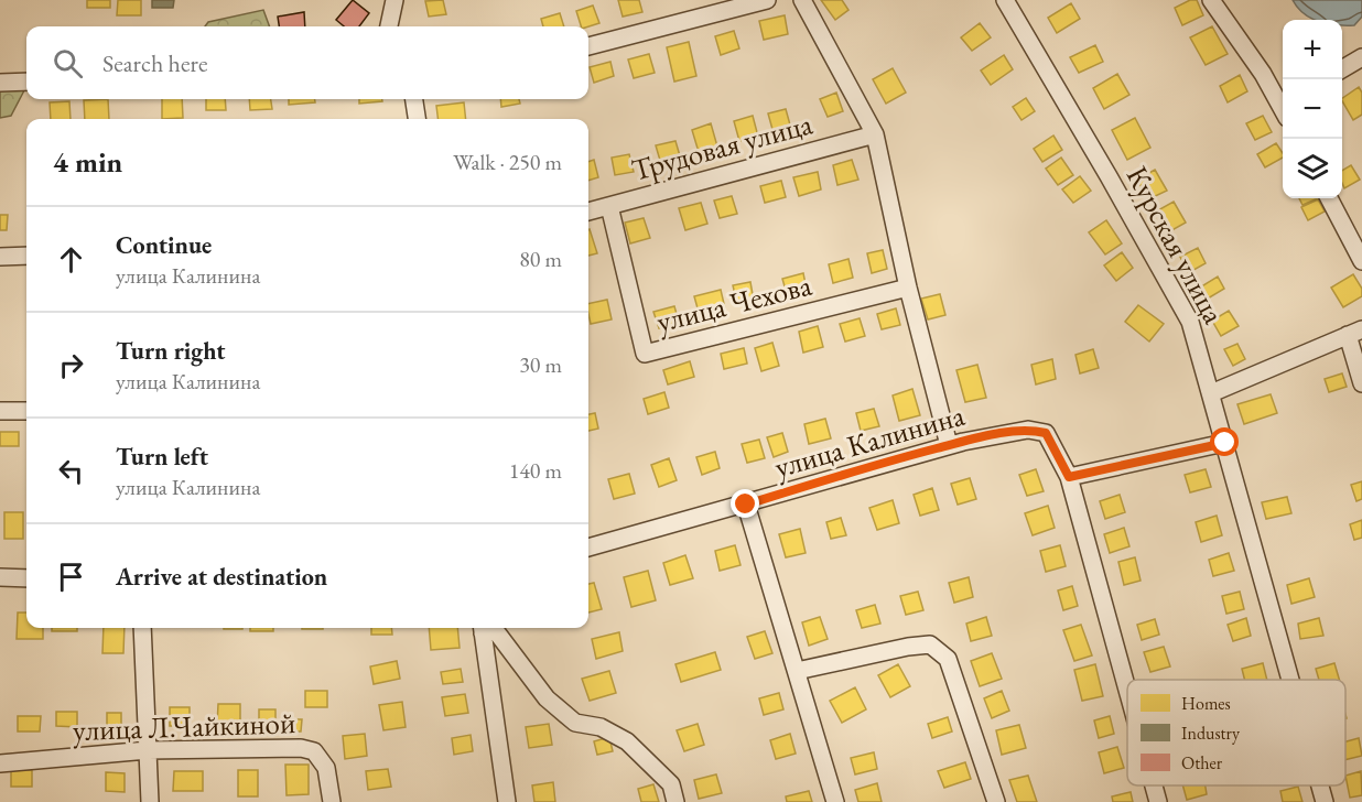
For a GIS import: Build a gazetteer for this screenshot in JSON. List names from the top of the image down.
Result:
{
  "streets": {
    "street": [
      "Трудовая улица",
      "Курская улица",
      "улица Чехова",
      "улица Калинина",
      "улица Л.Чайкиной"
    ]
  },
  "crossings": [
    ["Трудовая улица", "улица Чехова"]
  ],
  "legend": ["Homes", "Industry", "Other"],
  "page": {
    "map_buttons": ["+", "−"],
    "search": "Search here",
    "heading": ["4 min", "Walk · 250 m"],
    "list": [
      ["Continue", "улица Калинина", "80 m"],
      ["Turn right", "улица Калинина", "30 m"],
      ["Turn left", "улица Калинина", "140 m"],
      "Arrive at destination"
    ]
  }
}
